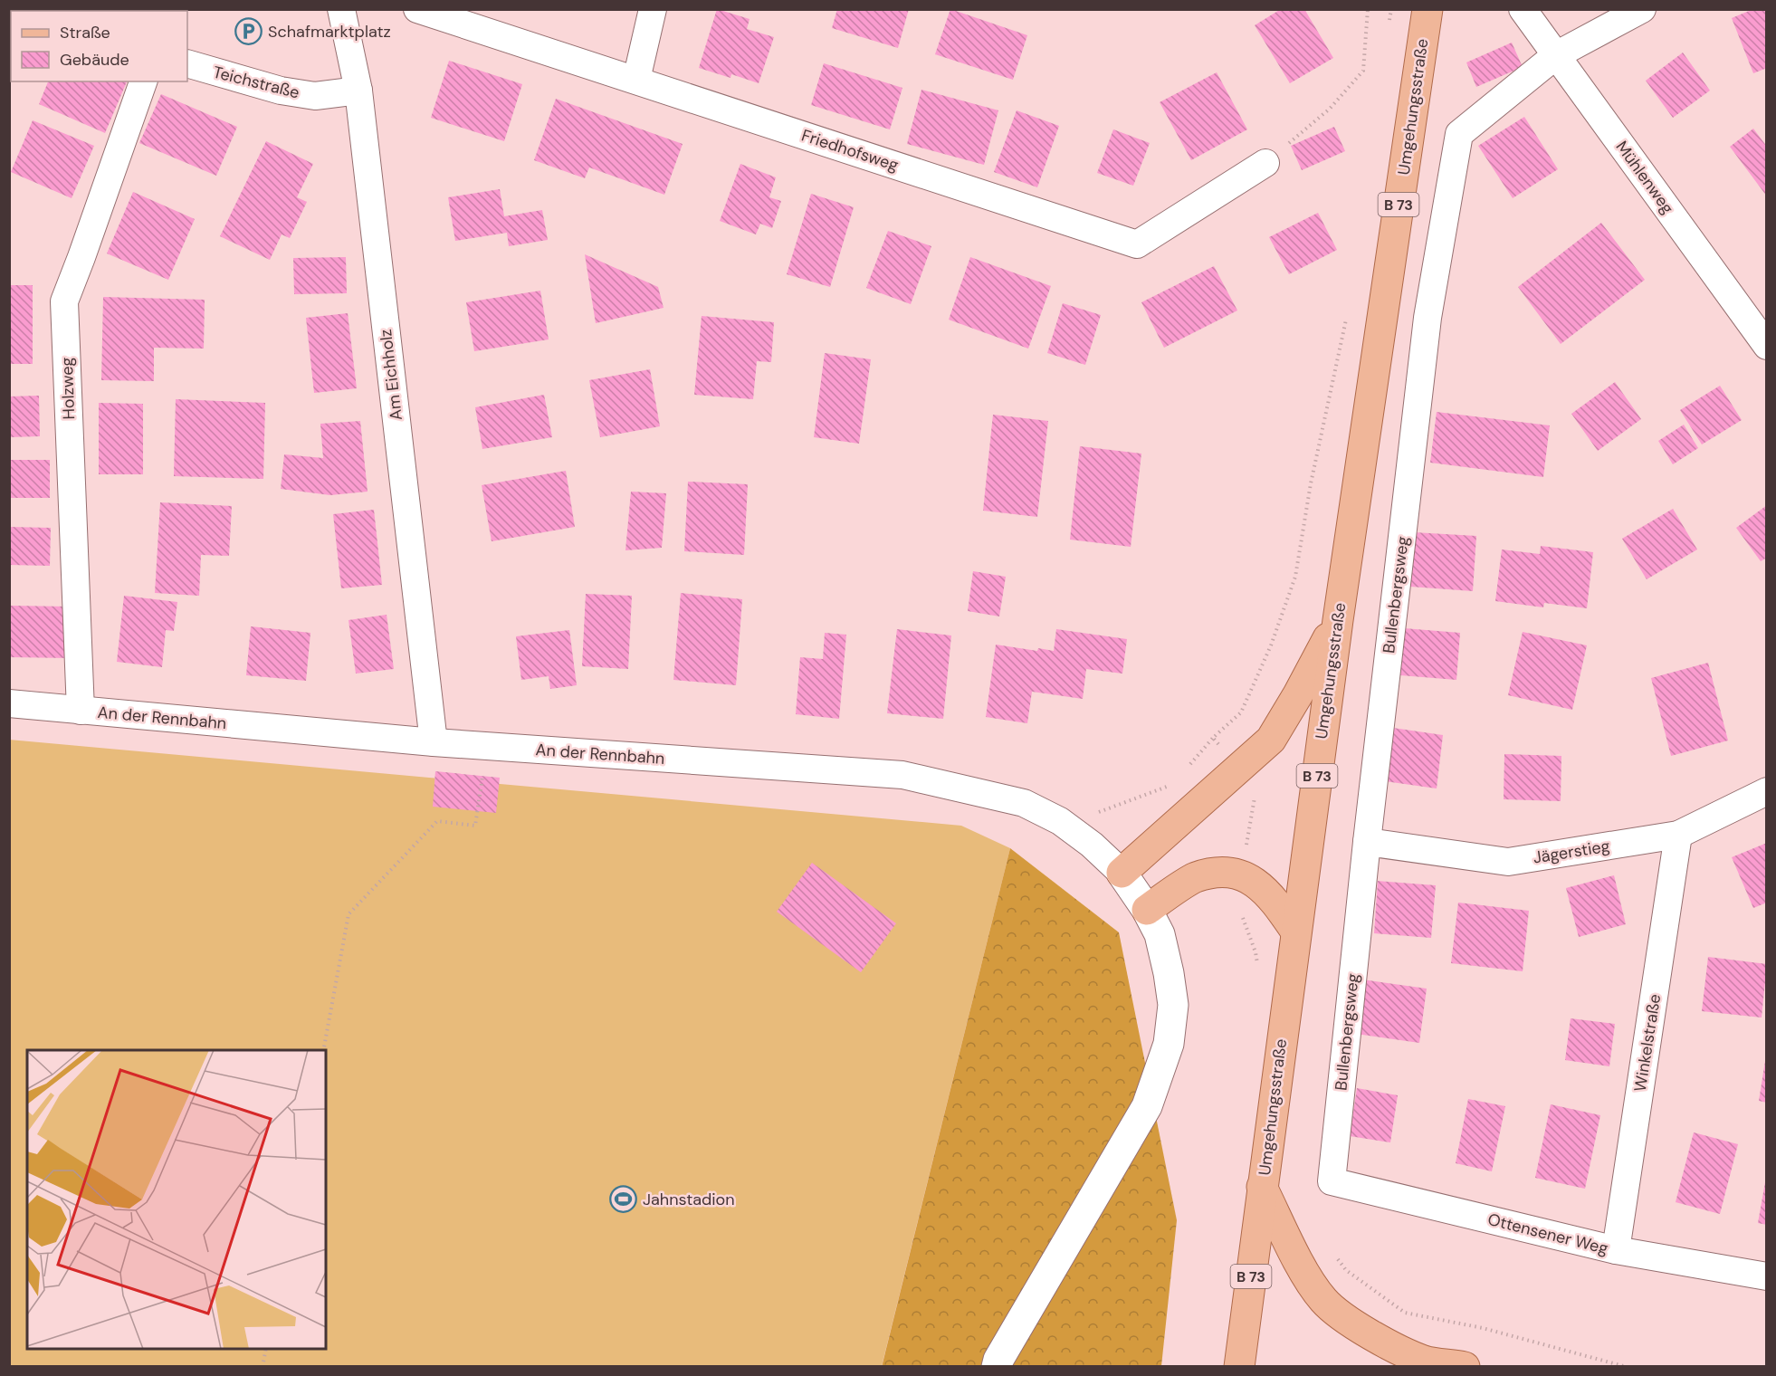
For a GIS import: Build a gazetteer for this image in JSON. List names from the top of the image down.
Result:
{
  "streets": {
    "main road": ["Umgehungsstraße", "B 73", "An der Rennbahn"],
    "street": [
      "Teichstraße",
      "Friedhofsweg",
      "Mühlenweg",
      "Am Eichholz",
      "Holzweg",
      "Bullenbergsweg",
      "Jägerstieg",
      "Winkelstraße",
      "Ottensener Weg"
    ]
  },
  "crossings": [
    ["Teichstraße", "Am Eichholz"],
    ["Mühlenweg", "Bullenbergsweg"],
    ["Am Eichholz", "An der Rennbahn"],
    ["Holzweg", "An der Rennbahn"],
    ["Bullenbergsweg", "Jägerstieg"],
    ["Bullenbergsweg", "Ottensener Weg"],
    ["Jägerstieg", "Winkelstraße"],
    ["Winkelstraße", "Ottensener Weg"]
  ],
  "places": {
    "parking": ["Schafmarktplatz"],
    "sports": ["Jahnstadion"]
  },
  "legend": ["Straße", "Gebäude"]
}
